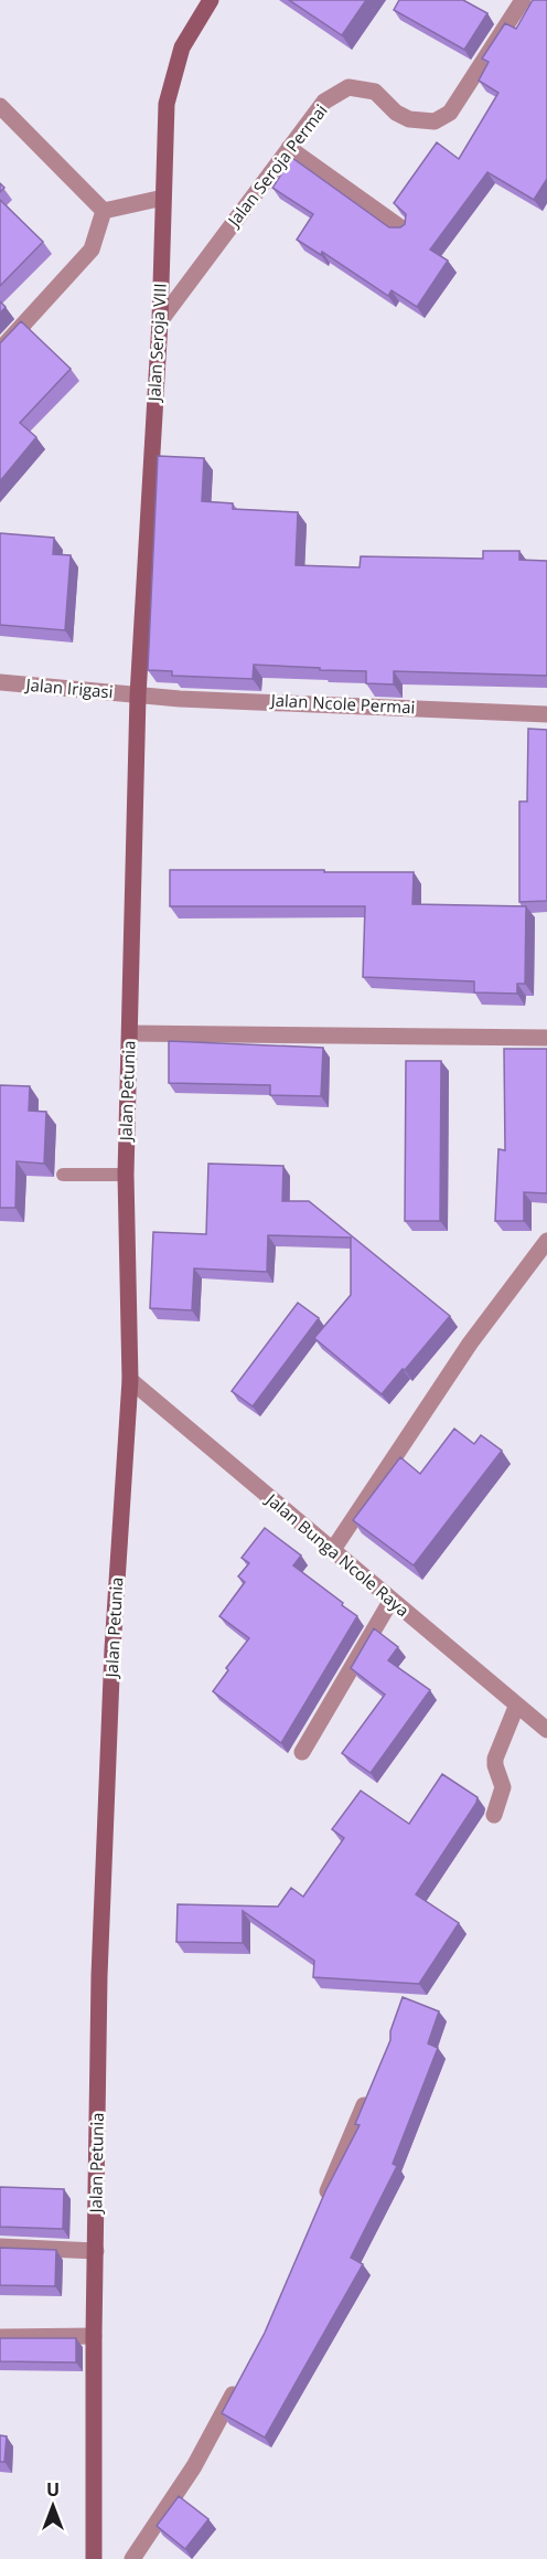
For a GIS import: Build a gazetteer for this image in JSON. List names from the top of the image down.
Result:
{
  "streets": {
    "street": [
      "Jalan Seroja Permai",
      "Jalan Seroja VIII",
      "Jalan Irigasi",
      "Jalan Ncole Permai",
      "Jalan Petunia",
      "Jalan Bunga Ncole Raya"
    ]
  },
  "crossings": [
    ["Jalan Seroja Permai", "Jalan Seroja VIII"],
    ["Jalan Seroja VIII", "Jalan Irigasi"],
    ["Jalan Seroja VIII", "Jalan Ncole Permai"],
    ["Jalan Seroja VIII", "Jalan Petunia"],
    ["Jalan Irigasi", "Jalan Ncole Permai"],
    ["Jalan Irigasi", "Jalan Petunia"],
    ["Jalan Ncole Permai", "Jalan Petunia"],
    ["Jalan Petunia", "Jalan Bunga Ncole Raya"]
  ],
  "north": "top"
}
